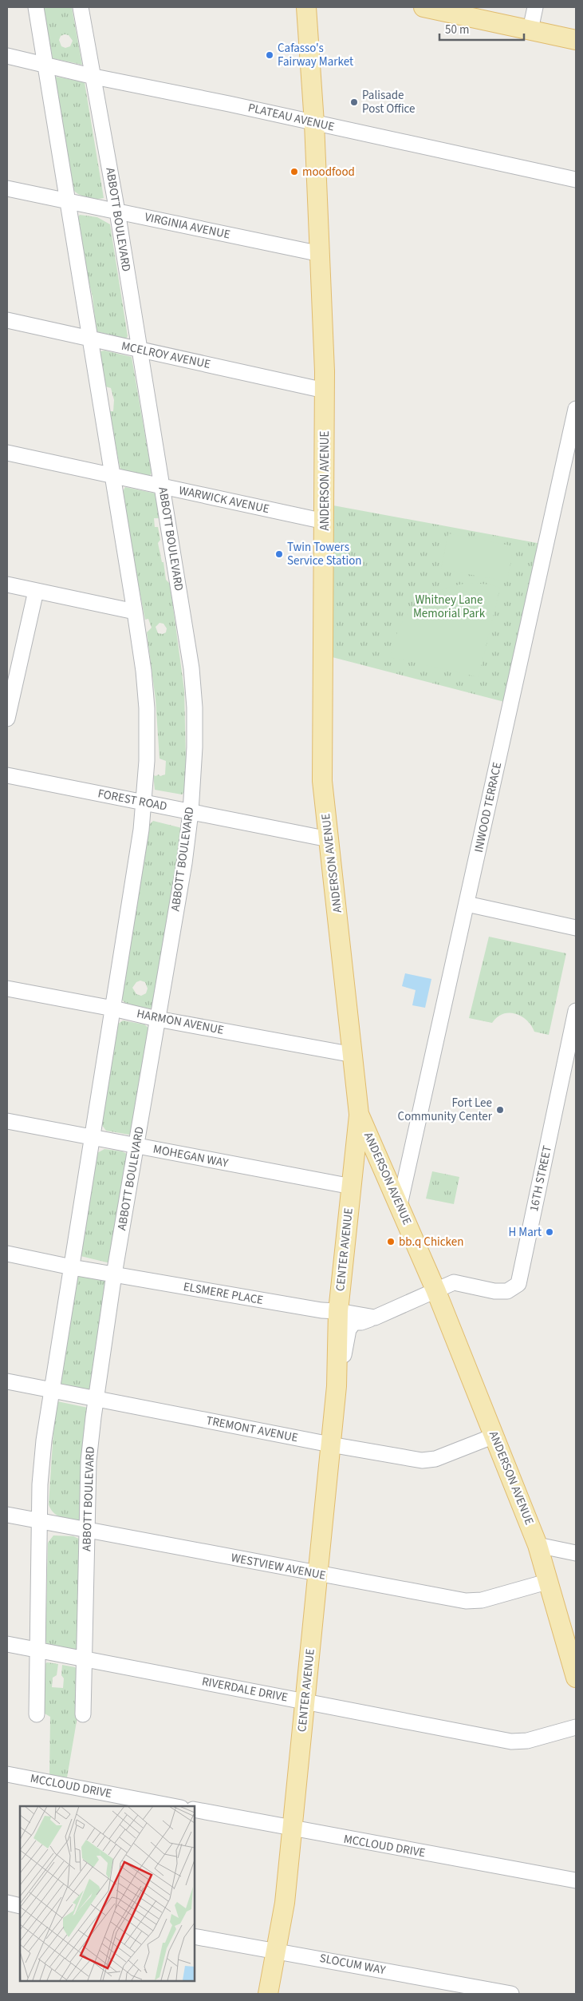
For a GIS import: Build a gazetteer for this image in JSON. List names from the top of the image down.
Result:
{
  "streets": {
    "main road": ["ANDERSON AVENUE", "CENTER AVENUE"],
    "street": [
      "PLATEAU AVENUE",
      "ABBOTT BOULEVARD",
      "VIRGINIA AVENUE",
      "MCELROY AVENUE",
      "WARWICK AVENUE",
      "FOREST ROAD",
      "INWOOD TERRACE",
      "HARMON AVENUE",
      "MOHEGAN WAY",
      "16TH STREET",
      "ELSMERE PLACE",
      "TREMONT AVENUE",
      "WESTVIEW AVENUE",
      "RIVERDALE DRIVE",
      "MCCLOUD DRIVE",
      "SLOCUM WAY"
    ]
  },
  "crossings": [
    ["PLATEAU AVENUE", "ABBOTT BOULEVARD"],
    ["PLATEAU AVENUE", "ANDERSON AVENUE"],
    ["ABBOTT BOULEVARD", "VIRGINIA AVENUE"],
    ["ABBOTT BOULEVARD", "MCELROY AVENUE"],
    ["ABBOTT BOULEVARD", "WARWICK AVENUE"],
    ["ABBOTT BOULEVARD", "FOREST ROAD"],
    ["ABBOTT BOULEVARD", "HARMON AVENUE"],
    ["ABBOTT BOULEVARD", "MOHEGAN WAY"],
    ["ABBOTT BOULEVARD", "ELSMERE PLACE"],
    ["ABBOTT BOULEVARD", "TREMONT AVENUE"],
    ["ABBOTT BOULEVARD", "WESTVIEW AVENUE"],
    ["ABBOTT BOULEVARD", "RIVERDALE DRIVE"],
    ["VIRGINIA AVENUE", "ANDERSON AVENUE"],
    ["MCELROY AVENUE", "ANDERSON AVENUE"],
    ["ANDERSON AVENUE", "WARWICK AVENUE"],
    ["ANDERSON AVENUE", "FOREST ROAD"],
    ["ANDERSON AVENUE", "INWOOD TERRACE"],
    ["ANDERSON AVENUE", "HARMON AVENUE"],
    ["ANDERSON AVENUE", "16TH STREET"],
    ["ANDERSON AVENUE", "CENTER AVENUE"],
    ["ANDERSON AVENUE", "TREMONT AVENUE"],
    ["ANDERSON AVENUE", "WESTVIEW AVENUE"],
    ["MOHEGAN WAY", "CENTER AVENUE"],
    ["CENTER AVENUE", "ELSMERE PLACE"],
    ["CENTER AVENUE", "TREMONT AVENUE"],
    ["CENTER AVENUE", "WESTVIEW AVENUE"],
    ["CENTER AVENUE", "RIVERDALE DRIVE"],
    ["CENTER AVENUE", "MCCLOUD DRIVE"],
    ["CENTER AVENUE", "SLOCUM WAY"]
  ],
  "parks": ["Whitney Lane Memorial Park"],
  "places": [
    "Cafasso's Fairway Market",
    "Palisade Post Office",
    "moodfood",
    "Twin Towers Service Station",
    "Fort Lee Community Center",
    "H Mart",
    "bb.q Chicken"
  ],
  "scale_bar": "50 m"
}
